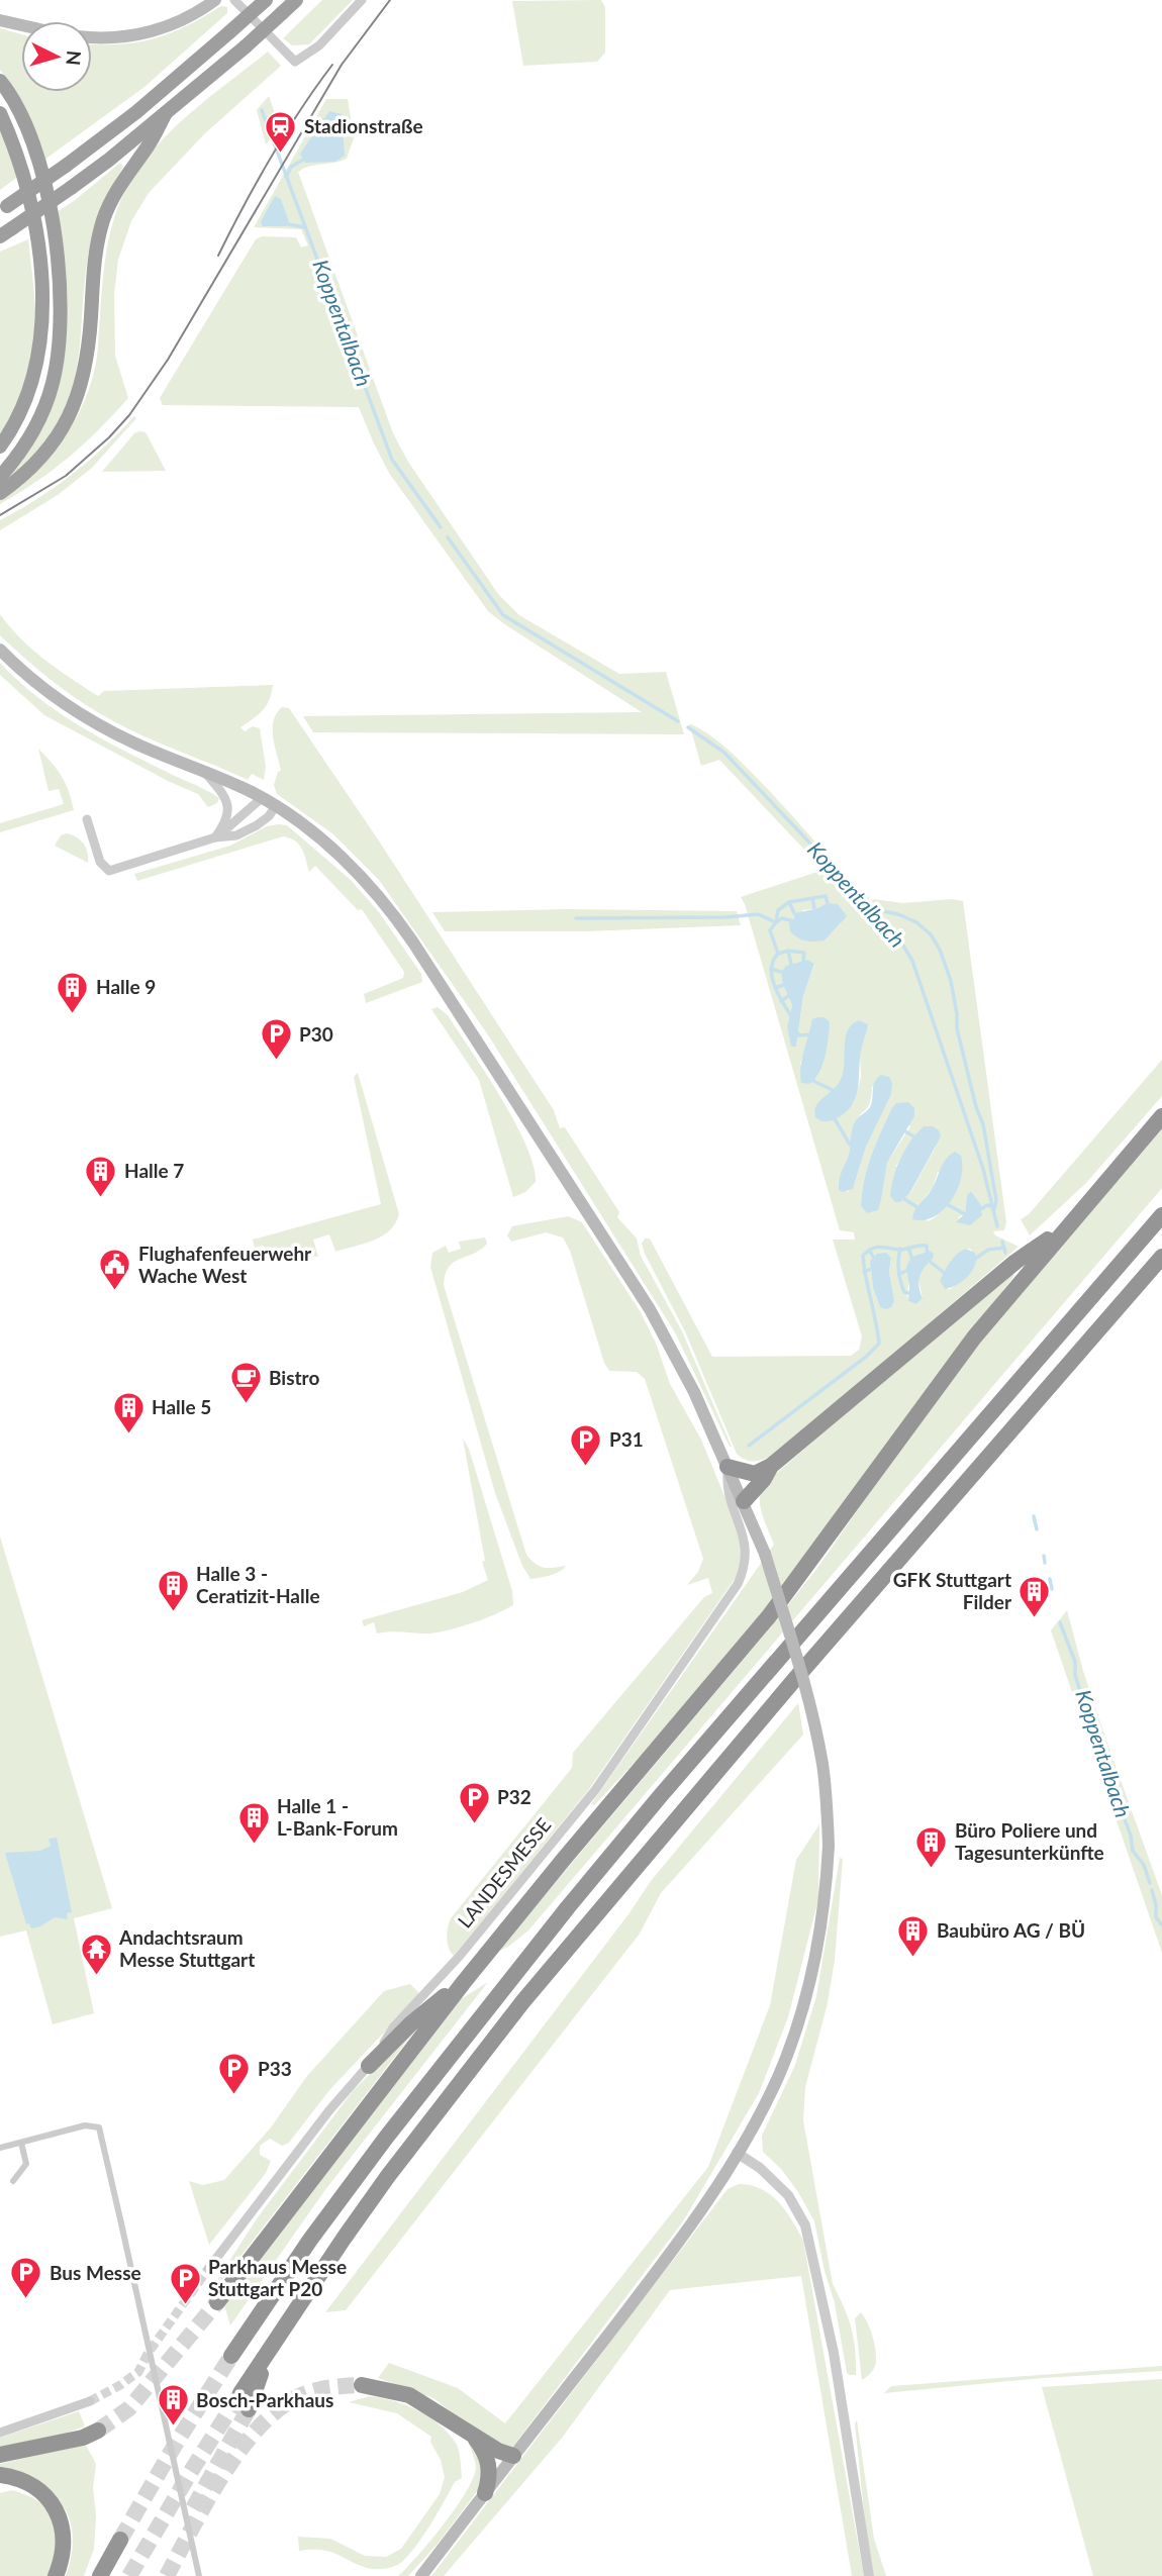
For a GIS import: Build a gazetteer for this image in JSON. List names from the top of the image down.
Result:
{
  "streets": {
    "street": ["LANDESMESSE"]
  },
  "water": ["Koppentalbach"],
  "places": {
    "station": ["Stadionstraße"],
    "building": [
      "Halle 9",
      "Halle 7",
      "Halle 5",
      "Halle 3 - Ceratizit-Halle",
      "GFK Stuttgart Filder",
      "Halle 1 - L-Bank-Forum",
      "Büro Poliere und Tagesunterkünfte",
      "Baubüro AG / BÜ",
      "Bosch-Parkhaus"
    ],
    "parking": [
      "P30",
      "P31",
      "P32",
      "P33",
      "Bus Messe",
      "Parkhaus Messe Stuttgart P20"
    ],
    "public building": ["Flughafenfeuerwehr Wache West"],
    "cafe": ["Bistro"],
    "temple": ["Andachtsraum Messe Stuttgart"]
  },
  "north": "right"
}
